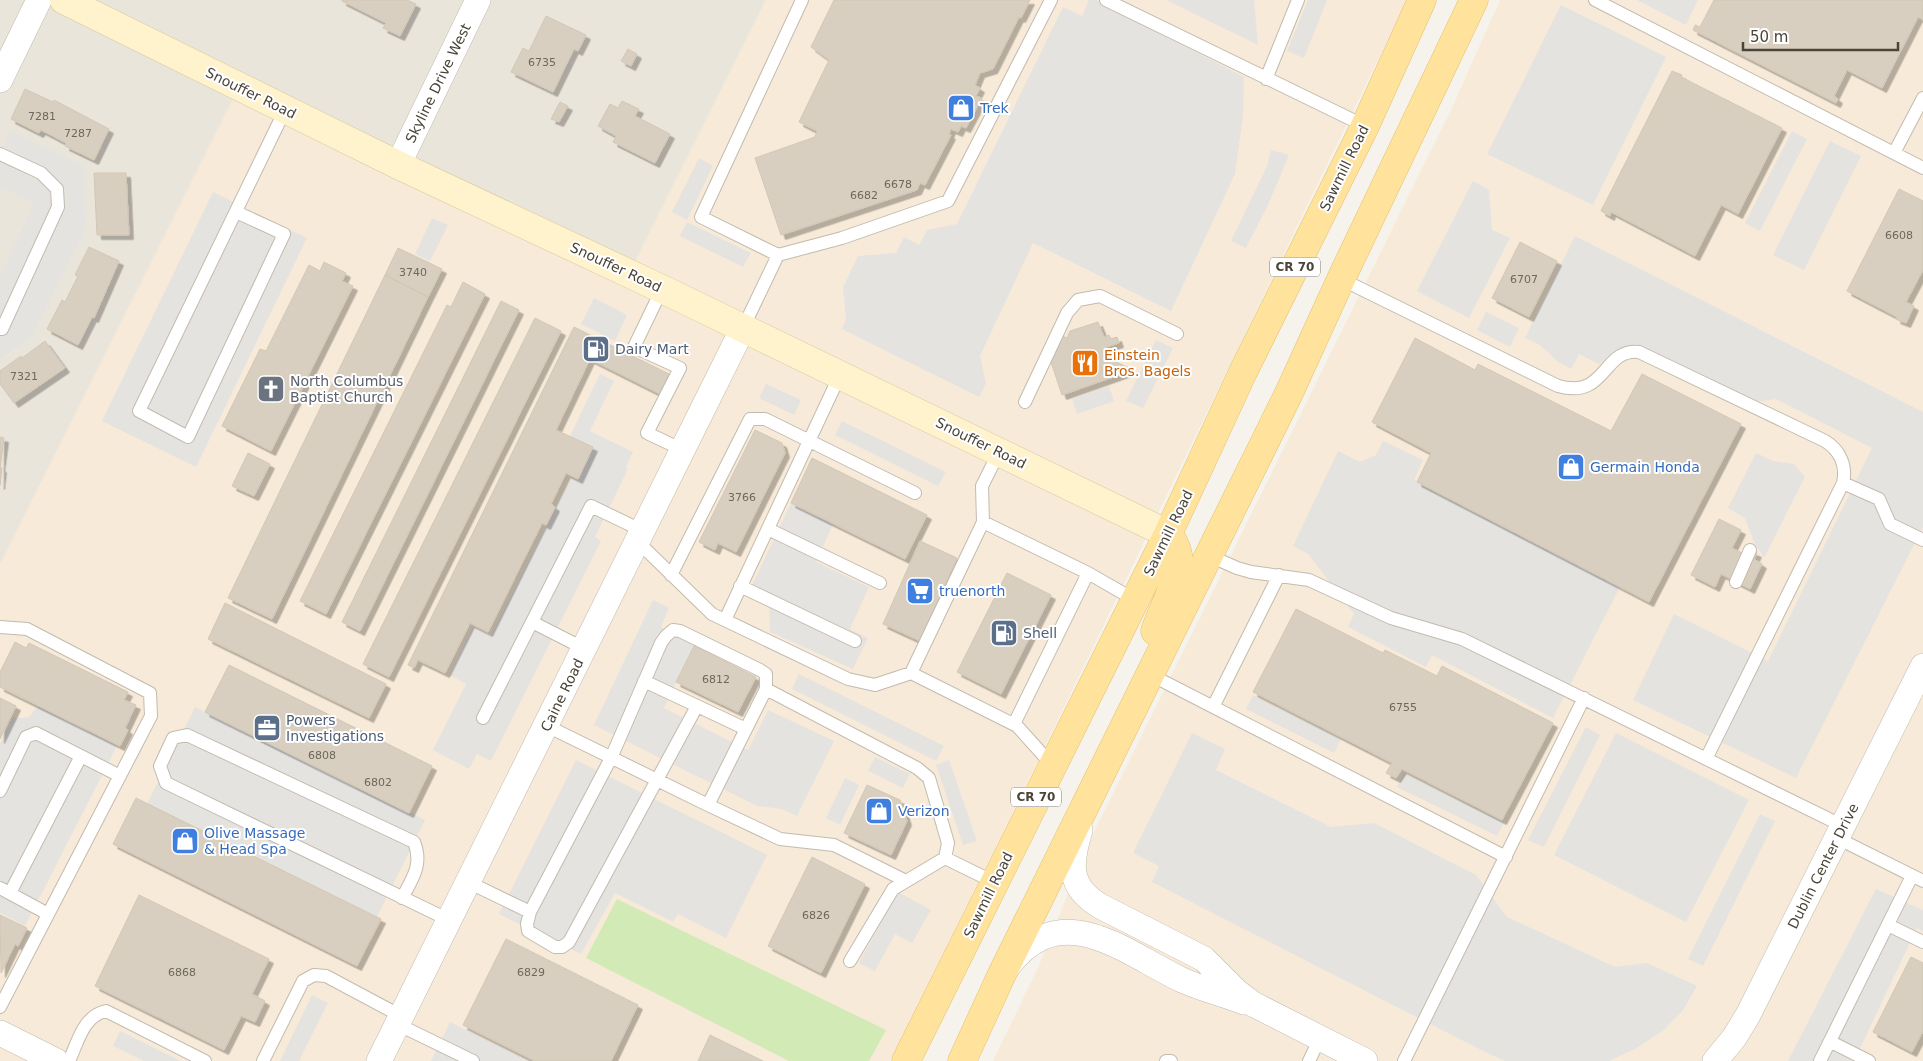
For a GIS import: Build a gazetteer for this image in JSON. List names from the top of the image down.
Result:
{
  "streets": {
    "main road": ["Snouffer Road", "Sawmill Road", "CR 70"],
    "street": ["Skyline Drive West", "Caine Road", "Dublin Center Drive"]
  },
  "crossings": [
    ["Skyline Drive West", "Snouffer Road"],
    ["Snouffer Road", "Sawmill Road"],
    ["Snouffer Road", "Caine Road"]
  ],
  "places": {
    "shop": [
      "Trek",
      "Germain Honda",
      "Verizon",
      "Olive Massage & Head Spa"
    ],
    "fuel station": ["Dairy Mart", "Shell"],
    "restaurant": ["Einstein Bros. Bagels"],
    "church": ["North Columbus Baptist Church"],
    "supermarket": ["truenorth"],
    "office": ["Powers Investigations"]
  },
  "house_numbers": [
    "6735",
    "7281",
    "7287",
    "6678",
    "6682",
    "6608",
    "3740",
    "6707",
    "7321",
    "3766",
    "6812",
    "6755",
    "6808",
    "6802",
    "6826",
    "6868",
    "6829"
  ],
  "scale_bar": "50 m"
}
